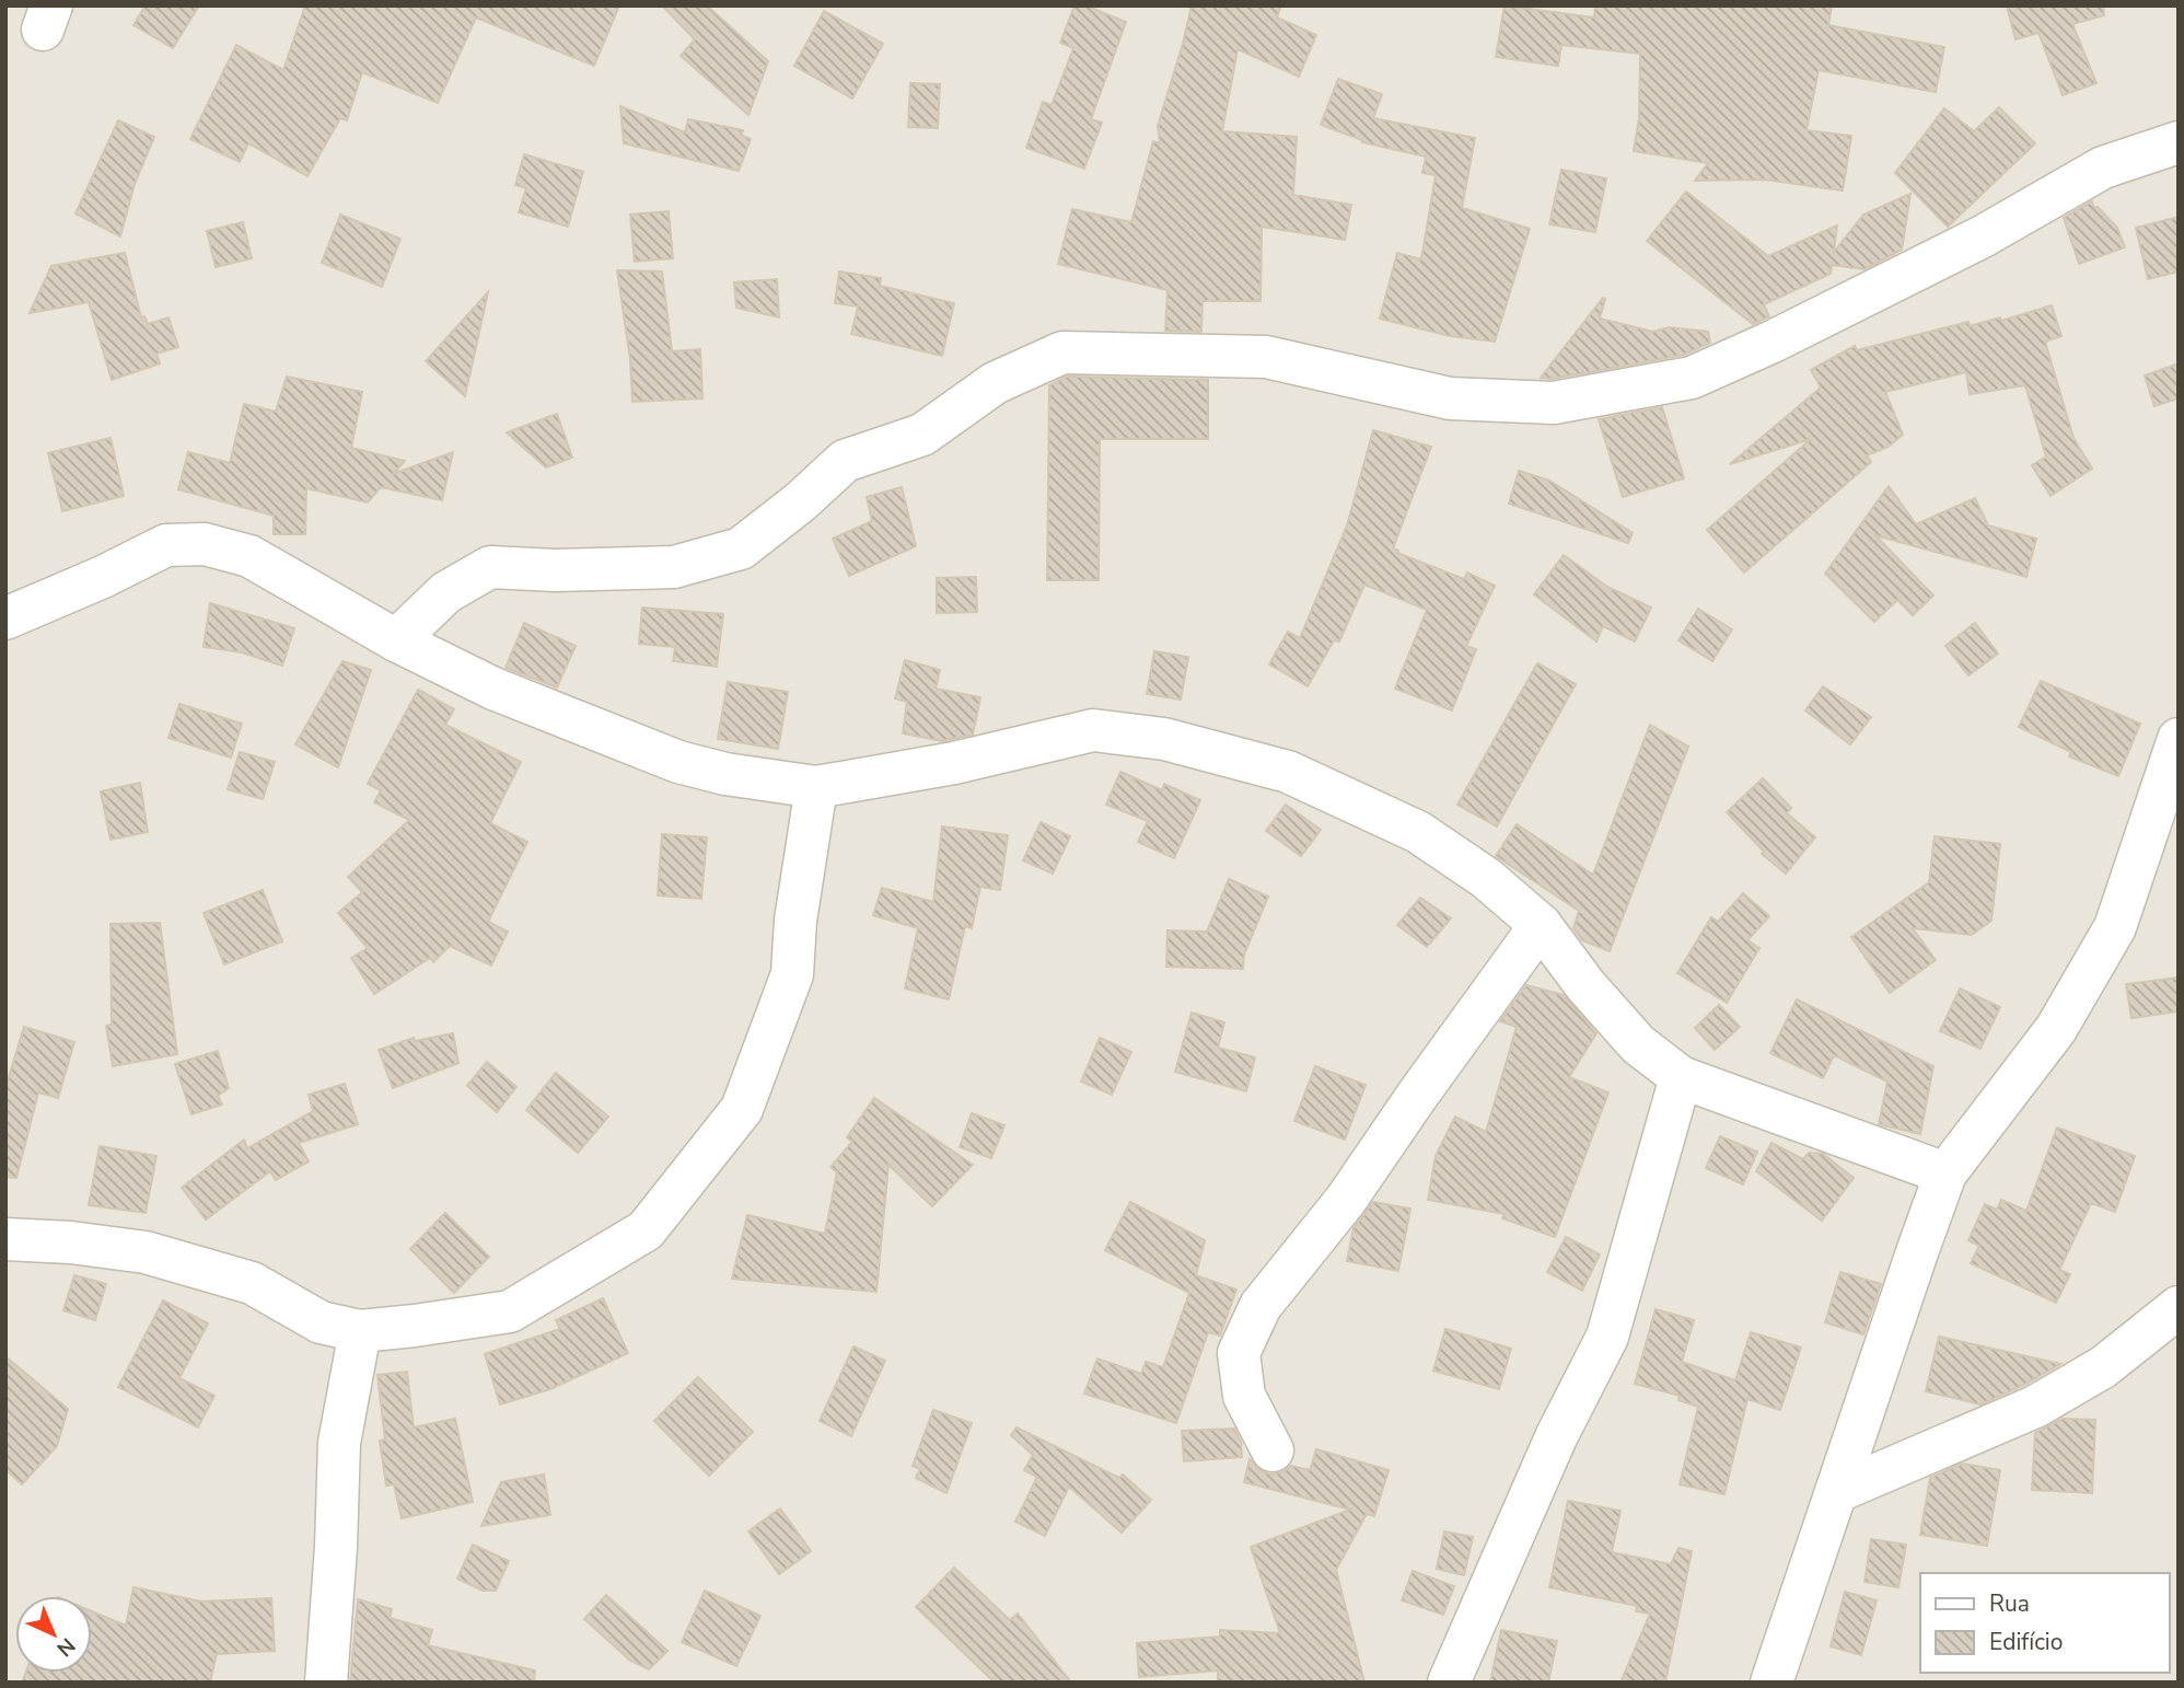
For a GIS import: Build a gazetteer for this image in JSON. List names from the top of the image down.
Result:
{
  "legend": ["Rua", "Edifício"],
  "north": "bottom right"
}
